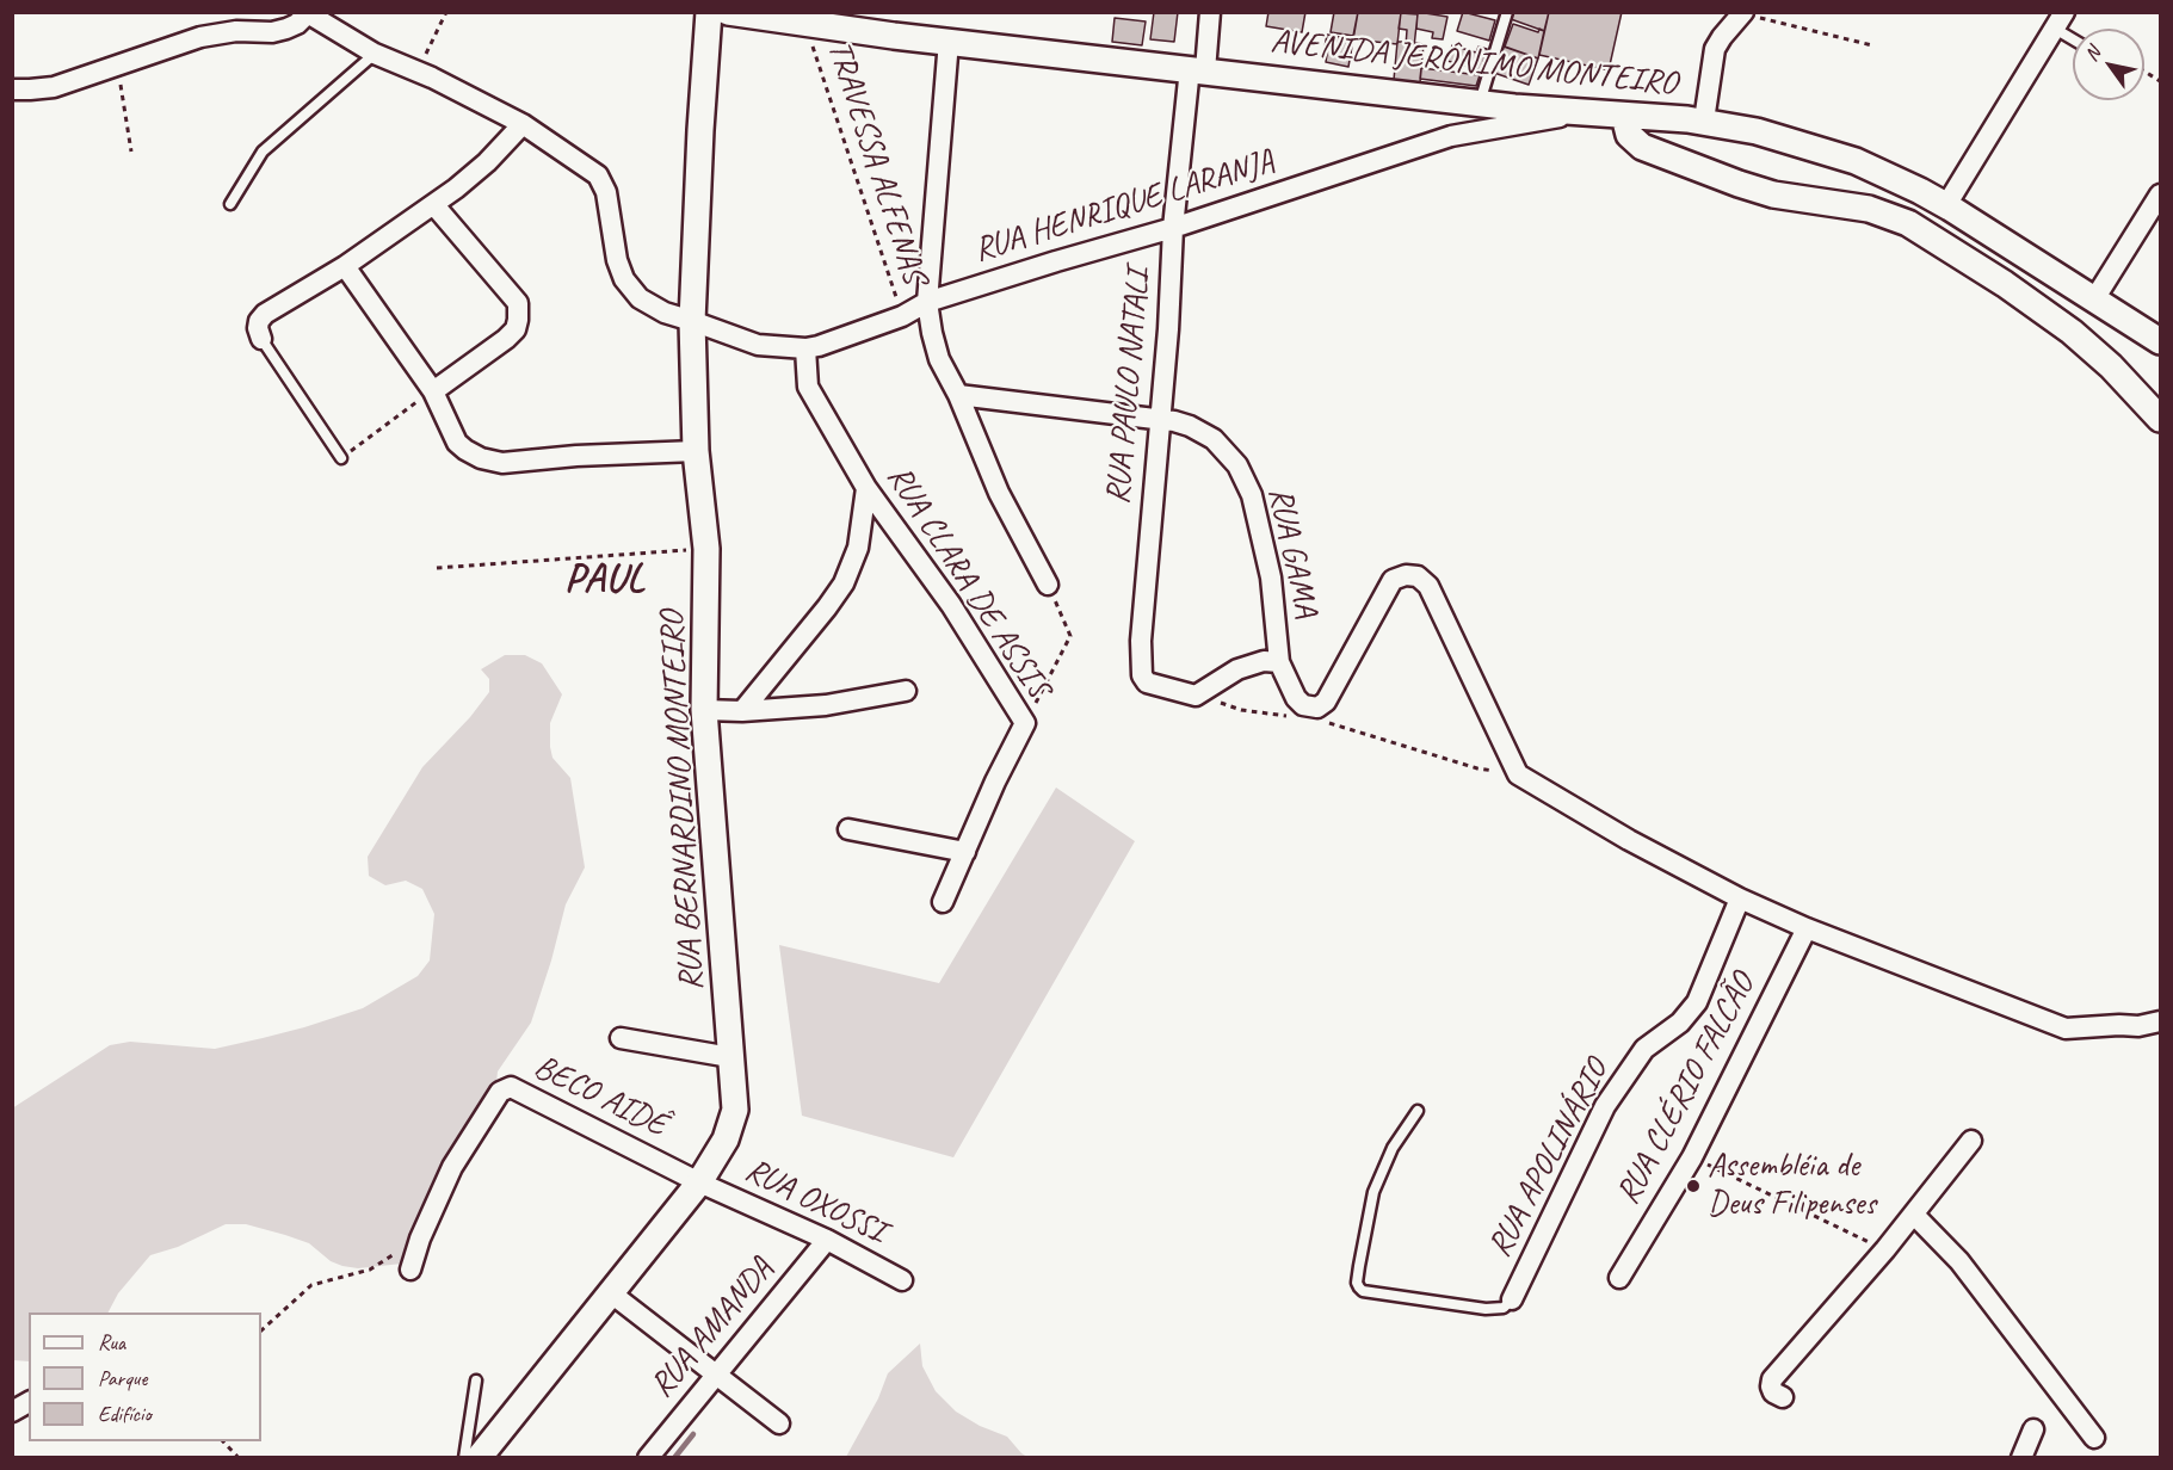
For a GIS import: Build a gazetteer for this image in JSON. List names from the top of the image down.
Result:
{
  "streets": {
    "street": [
      "AVENIDA JERÔNIMO MONTEIRO",
      "RUA HENRIQUE LARANJA",
      "RUA PAULO NATALI",
      "RUA GAMA",
      "RUA CLARA DE ASSIS",
      "RUA BERNARDINO MONTEIRO",
      "RUA CLÉRIO FALCÃO",
      "BECO AIDÊ",
      "RUA APOLINÁRIO",
      "RUA OXOSSI",
      "RUA AMANDA"
    ],
    "path": ["TRAVESSA ALFENAS"]
  },
  "crossings": [
    ["AVENIDA JERÔNIMO MONTEIRO", "TRAVESSA ALFENAS"],
    ["AVENIDA JERÔNIMO MONTEIRO", "RUA HENRIQUE LARANJA"],
    ["AVENIDA JERÔNIMO MONTEIRO", "RUA PAULO NATALI"],
    ["TRAVESSA ALFENAS", "RUA HENRIQUE LARANJA"],
    ["RUA HENRIQUE LARANJA", "RUA PAULO NATALI"],
    ["RUA HENRIQUE LARANJA", "RUA CLARA DE ASSIS"],
    ["RUA HENRIQUE LARANJA", "RUA BERNARDINO MONTEIRO"],
    ["RUA PAULO NATALI", "RUA GAMA"],
    ["RUA BERNARDINO MONTEIRO", "BECO AIDÊ"],
    ["RUA BERNARDINO MONTEIRO", "RUA OXOSSI"],
    ["BECO AIDÊ", "RUA OXOSSI"],
    ["RUA OXOSSI", "RUA AMANDA"]
  ],
  "districts": ["PAUL"],
  "places": ["Assembléia de Deus Filipenses"],
  "legend": ["Rua", "Parque", "Edifício"],
  "north": "top left"
}
